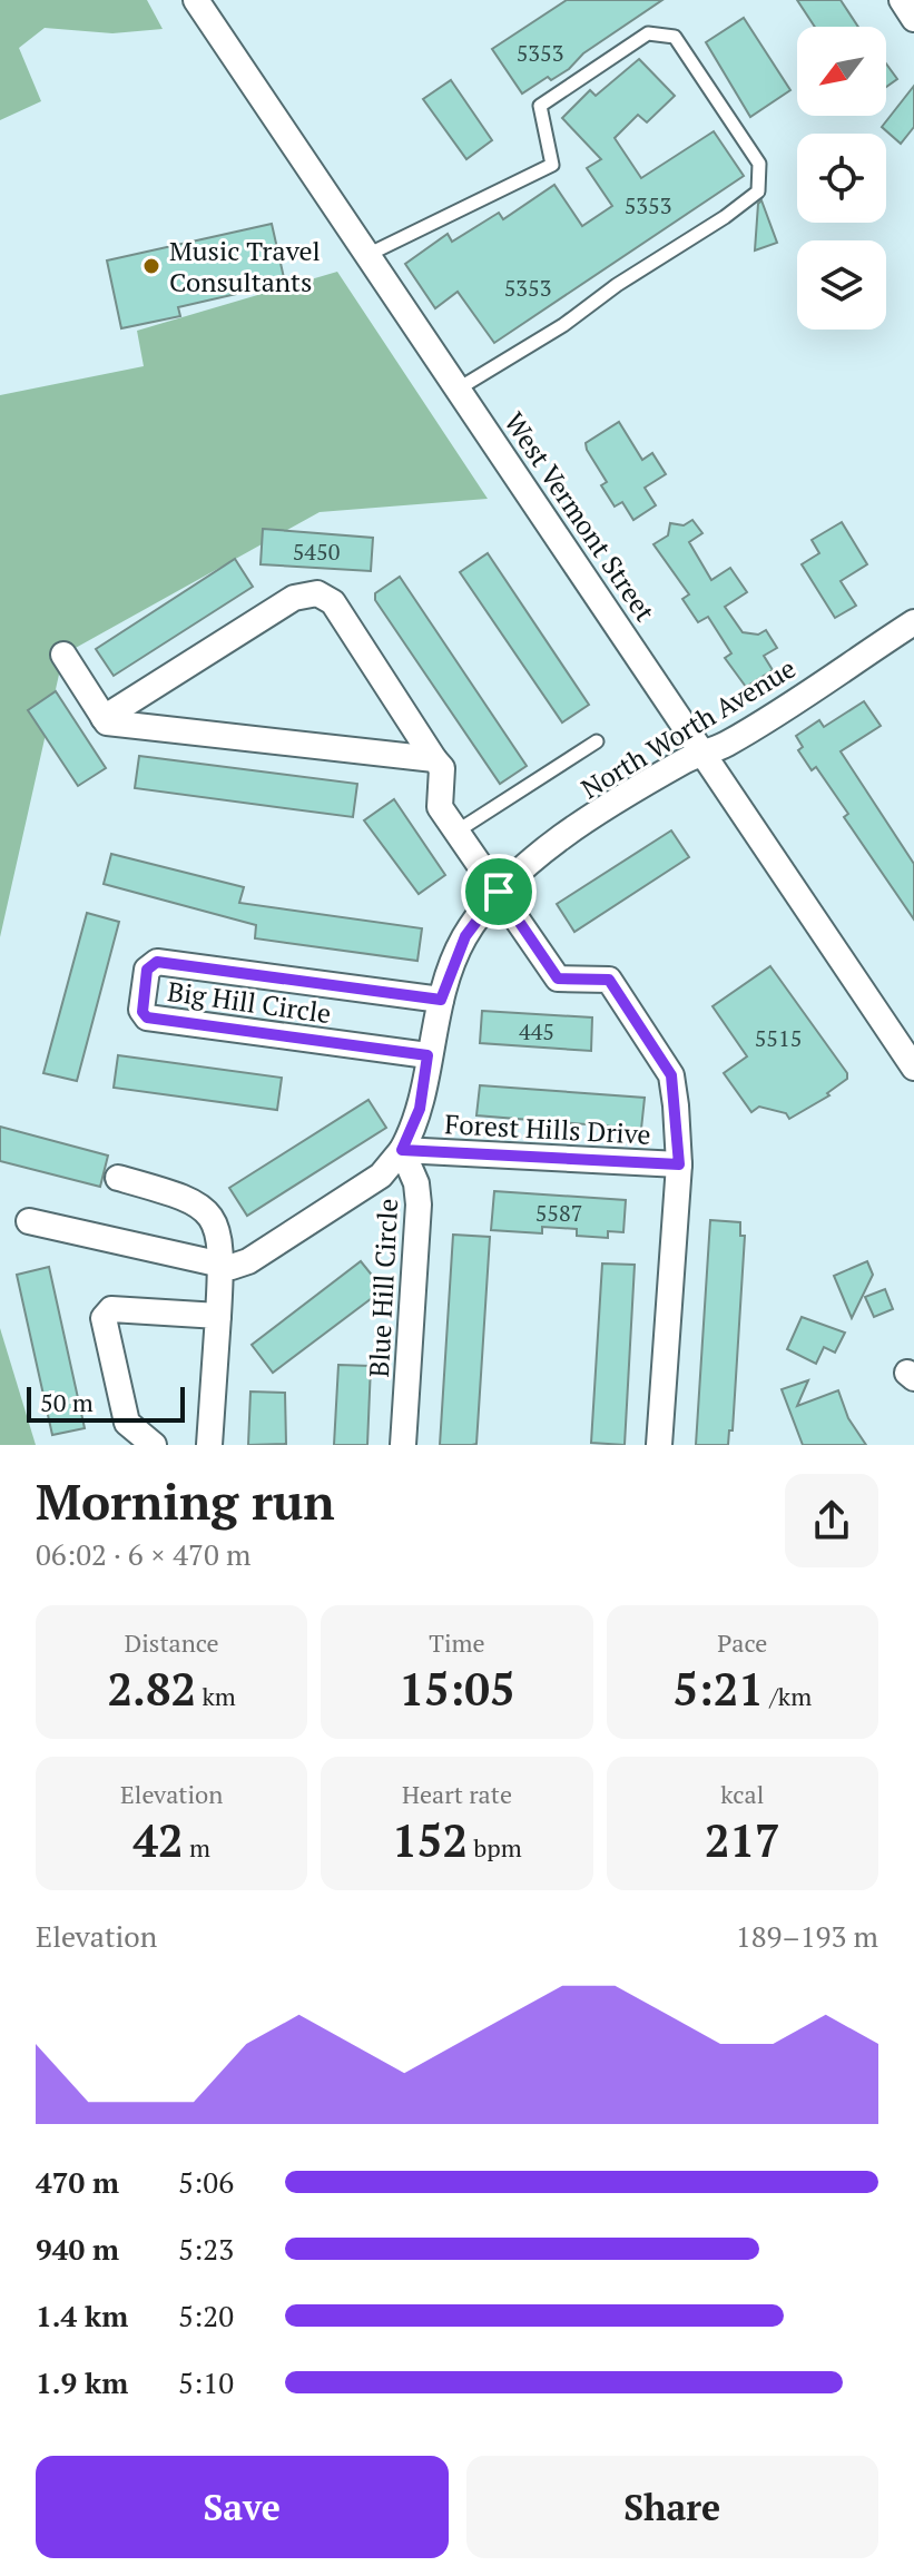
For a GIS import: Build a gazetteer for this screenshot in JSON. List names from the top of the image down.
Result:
{
  "streets": {
    "street": [
      "West Vermont Street",
      "North Worth Avenue",
      "Big Hill Circle",
      "Forest Hills Drive",
      "Blue Hill Circle"
    ]
  },
  "crossings": [
    ["West Vermont Street", "North Worth Avenue"],
    ["Forest Hills Drive", "Blue Hill Circle"]
  ],
  "places": ["Music Travel Consultants"],
  "house_numbers": [
    "5353",
    "5353",
    "5353",
    "5450",
    "445",
    "5515",
    "5587"
  ],
  "scale_bar": "50 m",
  "north": "bottom left",
  "page": {
    "scale": "50 m",
    "heading": ["Morning run", "06:02 · 6 × 470 m"],
    "stats": [
      ["Distance", "2.82 km"],
      ["Time", "15:05"],
      ["Pace", "5:21 /km"],
      ["Elevation", "42 m"],
      ["Heart rate", "152 bpm"],
      ["kcal", "217"]
    ],
    "chart": ["Elevation", "189–193 m"],
    "list": [
      {
        "name": "470 m",
        "note": "5:06"
      },
      {
        "name": "940 m",
        "note": "5:23"
      },
      {
        "name": "1.4 km",
        "note": "5:20"
      },
      {
        "name": "1.9 km",
        "note": "5:10"
      }
    ],
    "buttons": ["Save", "Share"]
  }
}
